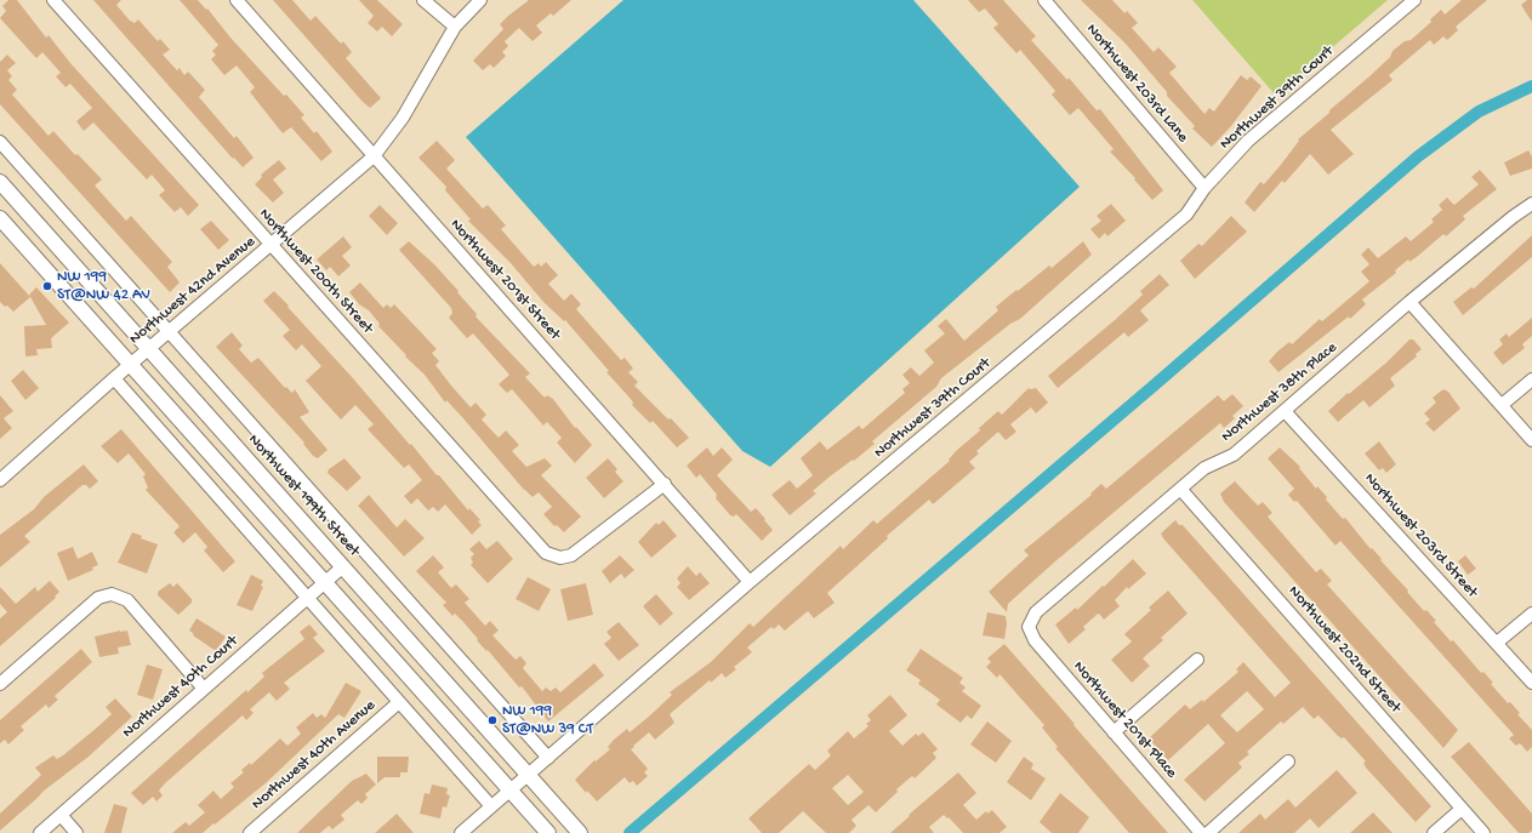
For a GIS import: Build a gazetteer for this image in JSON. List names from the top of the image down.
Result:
{
  "streets": {
    "main road": ["Northwest 199th Street"],
    "street": [
      "Northwest 203rd Lane",
      "Northwest 39th Court",
      "Northwest 200th Street",
      "Northwest 201st Street",
      "Northwest 42nd Avenue",
      "Northwest 38th Place",
      "Northwest 203rd Street",
      "Northwest 202nd Street",
      "Northwest 40th Court",
      "Northwest 201st Place",
      "Northwest 40th Avenue"
    ]
  },
  "crossings": [
    ["Northwest 203rd Lane", "Northwest 39th Court"],
    ["Northwest 39th Court", "Northwest 201st Street"],
    ["Northwest 39th Court", "Northwest 199th Street"],
    ["Northwest 200th Street", "Northwest 201st Street"],
    ["Northwest 200th Street", "Northwest 42nd Avenue"],
    ["Northwest 201st Street", "Northwest 42nd Avenue"],
    ["Northwest 42nd Avenue", "Northwest 199th Street"],
    ["Northwest 38th Place", "Northwest 203rd Street"],
    ["Northwest 38th Place", "Northwest 202nd Street"],
    ["Northwest 38th Place", "Northwest 201st Place"],
    ["Northwest 199th Street", "Northwest 40th Court"]
  ],
  "places": ["NW 199 ST@NW 42 AV", "NW 199 ST@NW 39 CT"]
}
